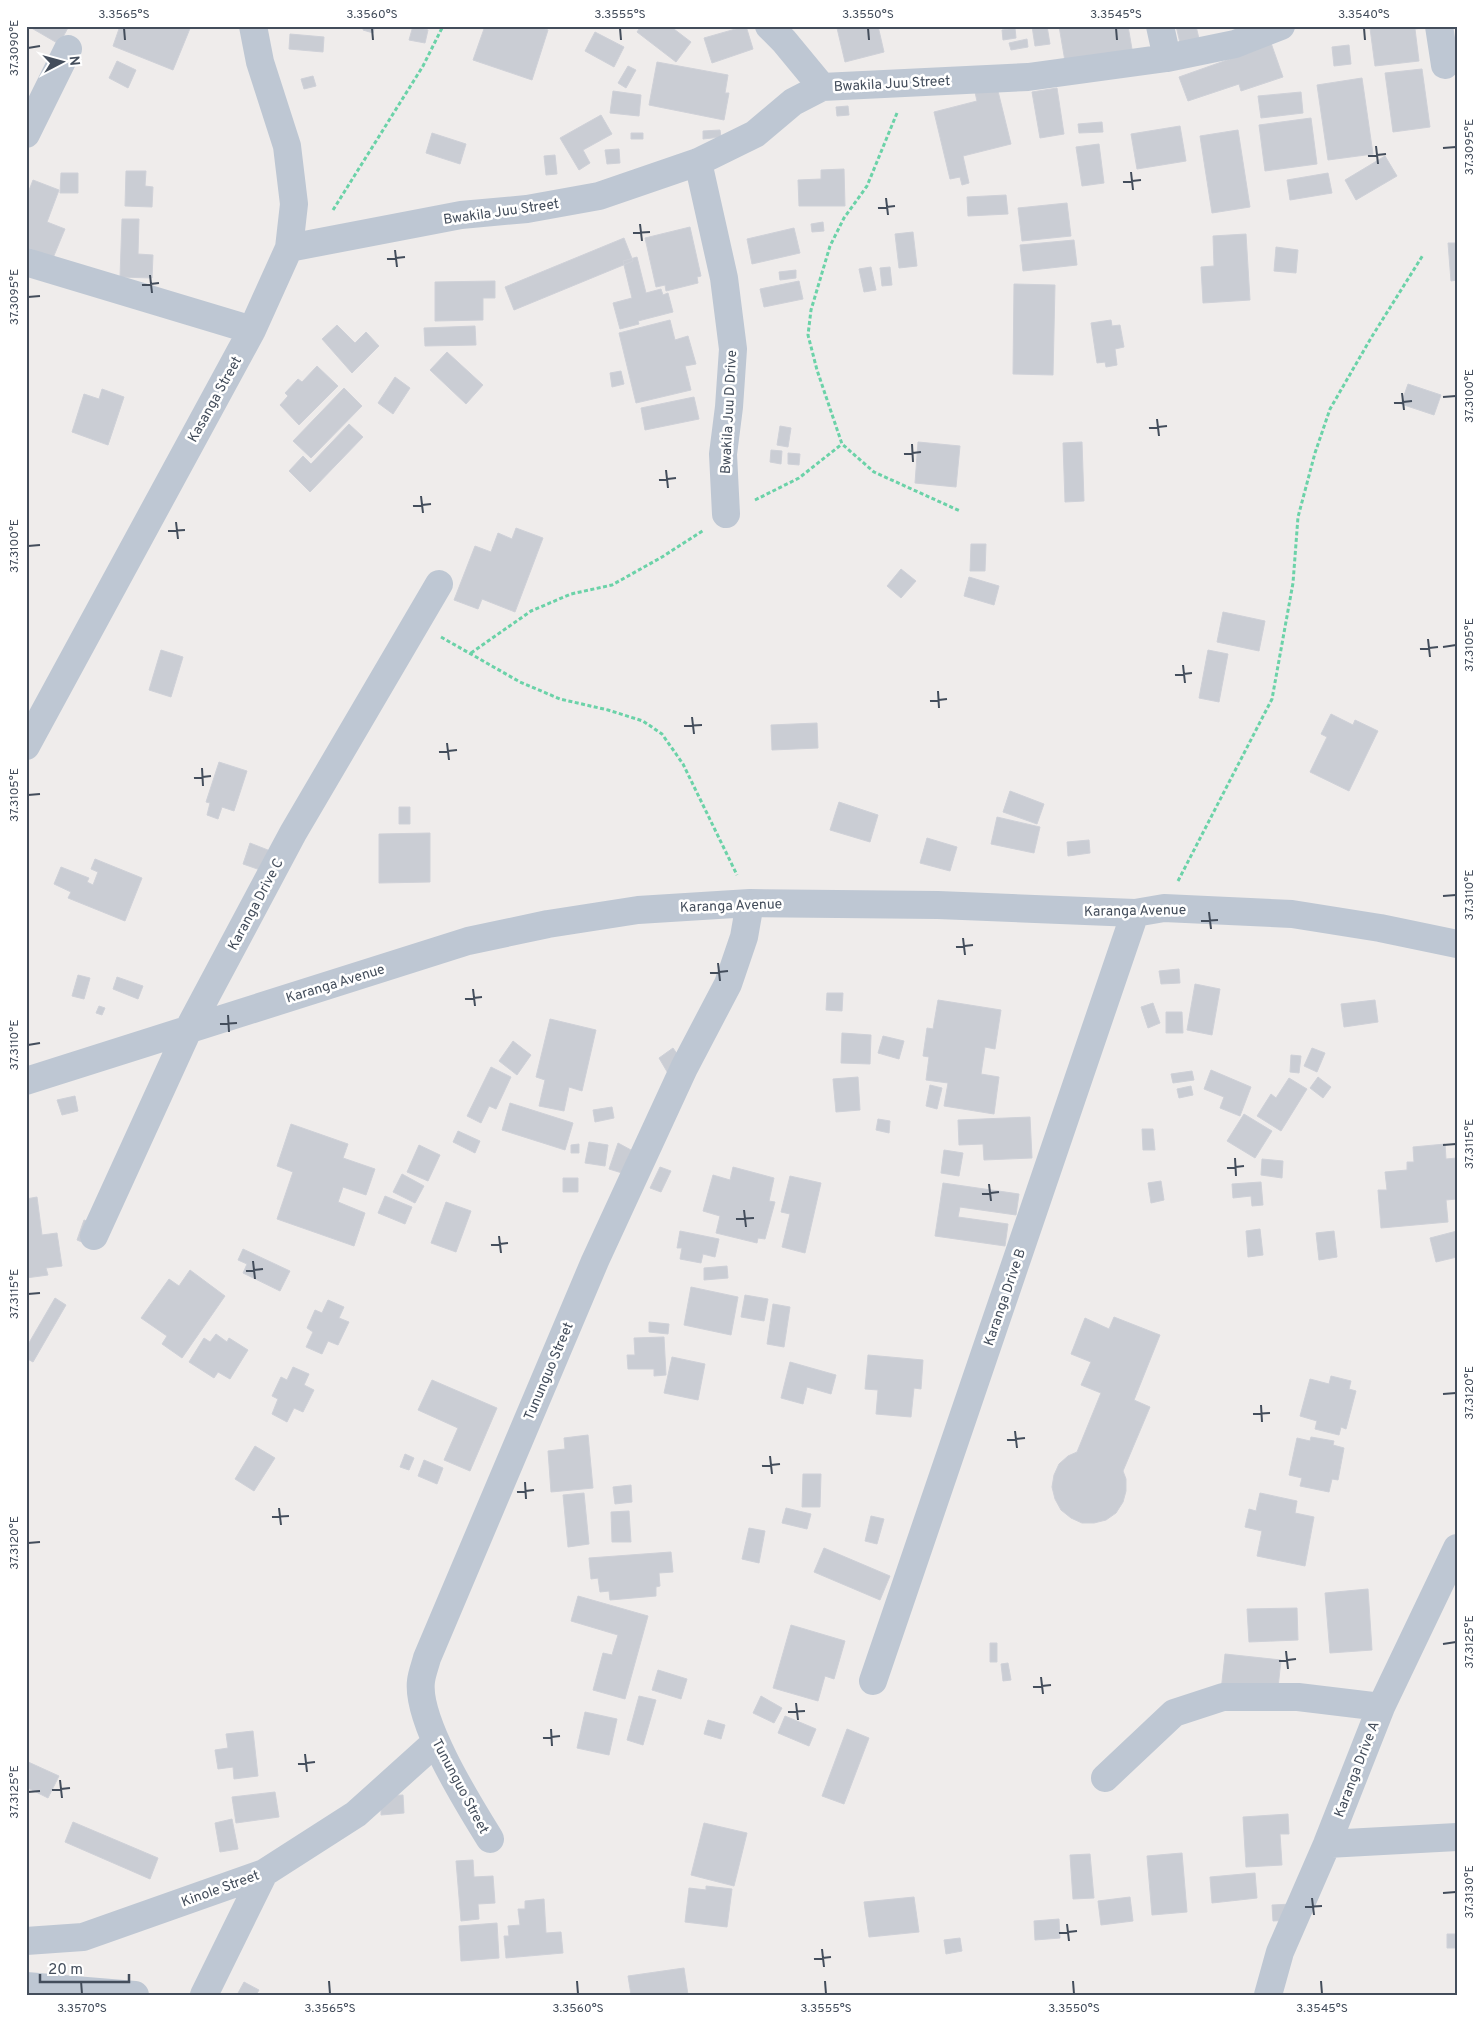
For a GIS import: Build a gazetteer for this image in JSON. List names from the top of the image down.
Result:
{
  "streets": {
    "street": [
      "Bwakila Juu Street",
      "Kasanga Street",
      "Bwakila Juu D Drive",
      "Karanga Drive C",
      "Karanga Avenue",
      "Karanga Drive B",
      "Tununguo Street",
      "Karanga Drive A",
      "Kinole Street"
    ]
  },
  "crossings": [
    ["Bwakila Juu Street", "Kasanga Street"],
    ["Bwakila Juu Street", "Bwakila Juu D Drive"],
    ["Karanga Drive C", "Karanga Avenue"],
    ["Karanga Avenue", "Karanga Drive B"],
    ["Karanga Avenue", "Tununguo Street"],
    ["Tununguo Street", "Kinole Street"]
  ],
  "scale_bar": "20 m",
  "north": "right",
  "coordinates": [
    "3.3565°S",
    "3.3560°S",
    "3.3555°S",
    "3.3550°S",
    "3.3545°S",
    "3.3540°S",
    "37.3090°E",
    "37.3095°E",
    "37.3100°E",
    "37.3105°E",
    "37.3110°E",
    "37.3115°E",
    "37.3120°E",
    "37.3125°E",
    "37.3130°E",
    "3.3570°S"
  ]
}
